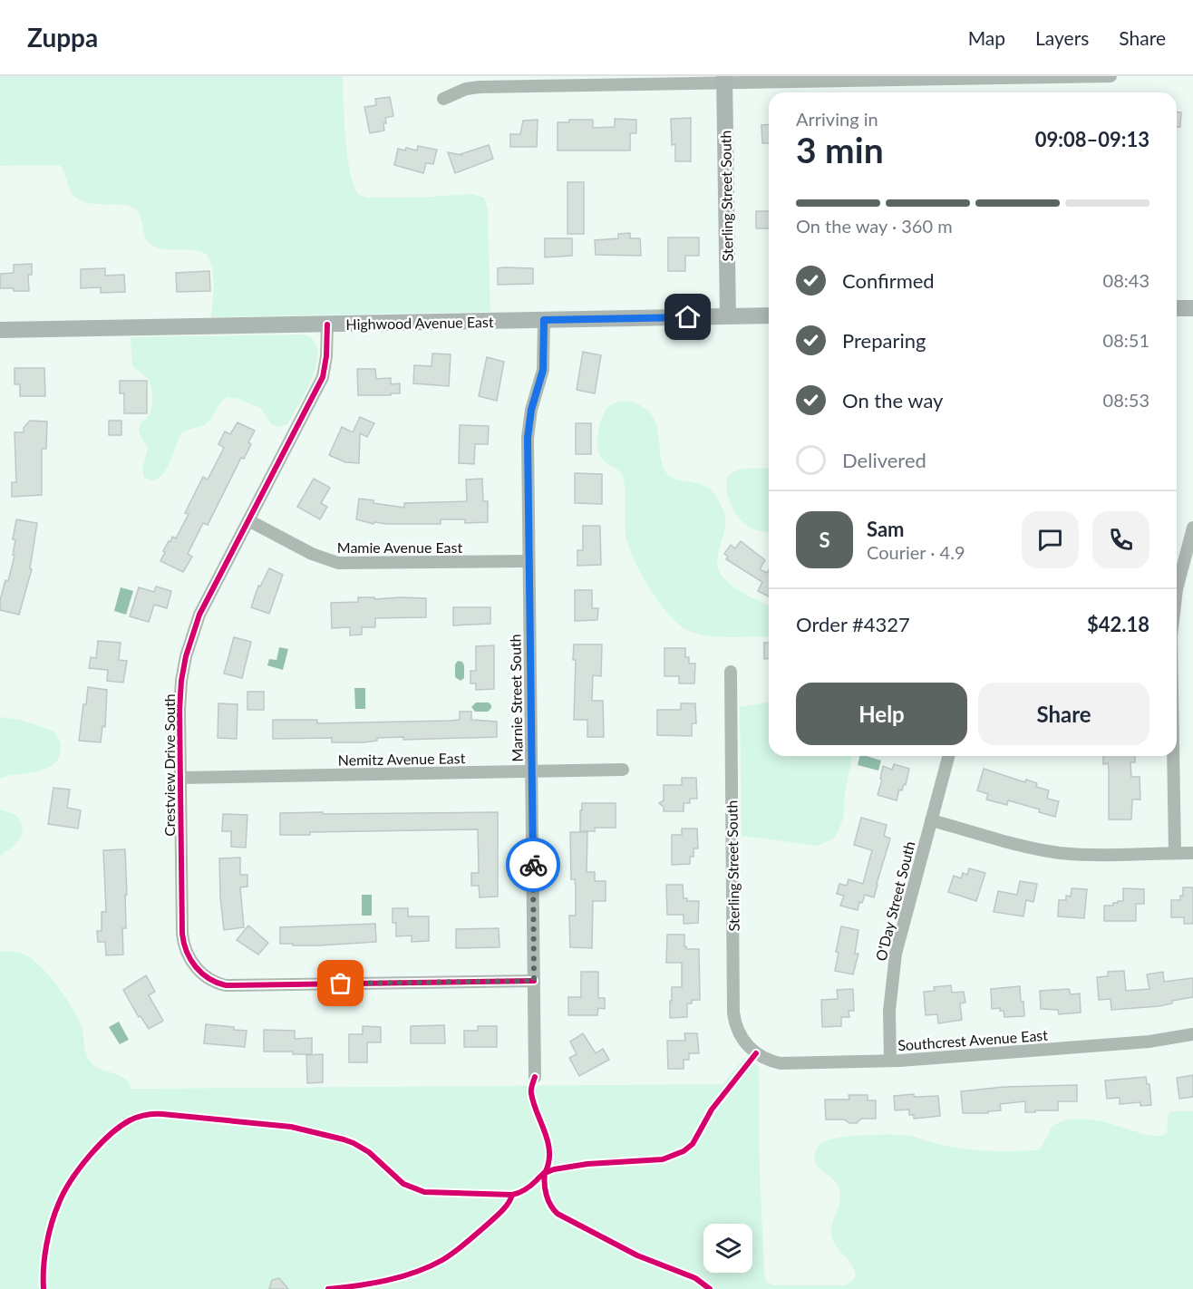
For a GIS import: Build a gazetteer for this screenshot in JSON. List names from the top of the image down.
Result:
{
  "streets": {
    "street": [
      "Sterling Street South",
      "Highwood Avenue East",
      "Mamie Avenue East",
      "Marnie Street South",
      "Nemitz Avenue East",
      "Crestview Drive South",
      "O'Day Street South",
      "Southcrest Avenue East"
    ]
  },
  "crossings": [
    ["Sterling Street South", "Highwood Avenue East"],
    ["Sterling Street South", "Southcrest Avenue East"],
    ["Highwood Avenue East", "Marnie Street South"],
    ["Highwood Avenue East", "Crestview Drive South"],
    ["Mamie Avenue East", "Marnie Street South"],
    ["Mamie Avenue East", "Crestview Drive South"],
    ["Marnie Street South", "Nemitz Avenue East"],
    ["Marnie Street South", "Crestview Drive South"],
    ["Nemitz Avenue East", "Crestview Drive South"],
    ["O'Day Street South", "Southcrest Avenue East"]
  ],
  "page": {
    "header": "Zuppa",
    "nav": ["Map", "Layers", "Share"],
    "heading": ["3 min", "Arriving in", "09:08–09:13"],
    "panel": [
      "Sam",
      "Courier · 4.9",
      "Order #4327",
      "$42.18"
    ],
    "bar": "On the way · 360 m",
    "list": [
      ["Confirmed", "08:43"],
      ["Preparing", "08:51"],
      ["On the way", "08:53"],
      "Delivered"
    ],
    "round": "S",
    "buttons": ["Help", "Share"]
  }
}
